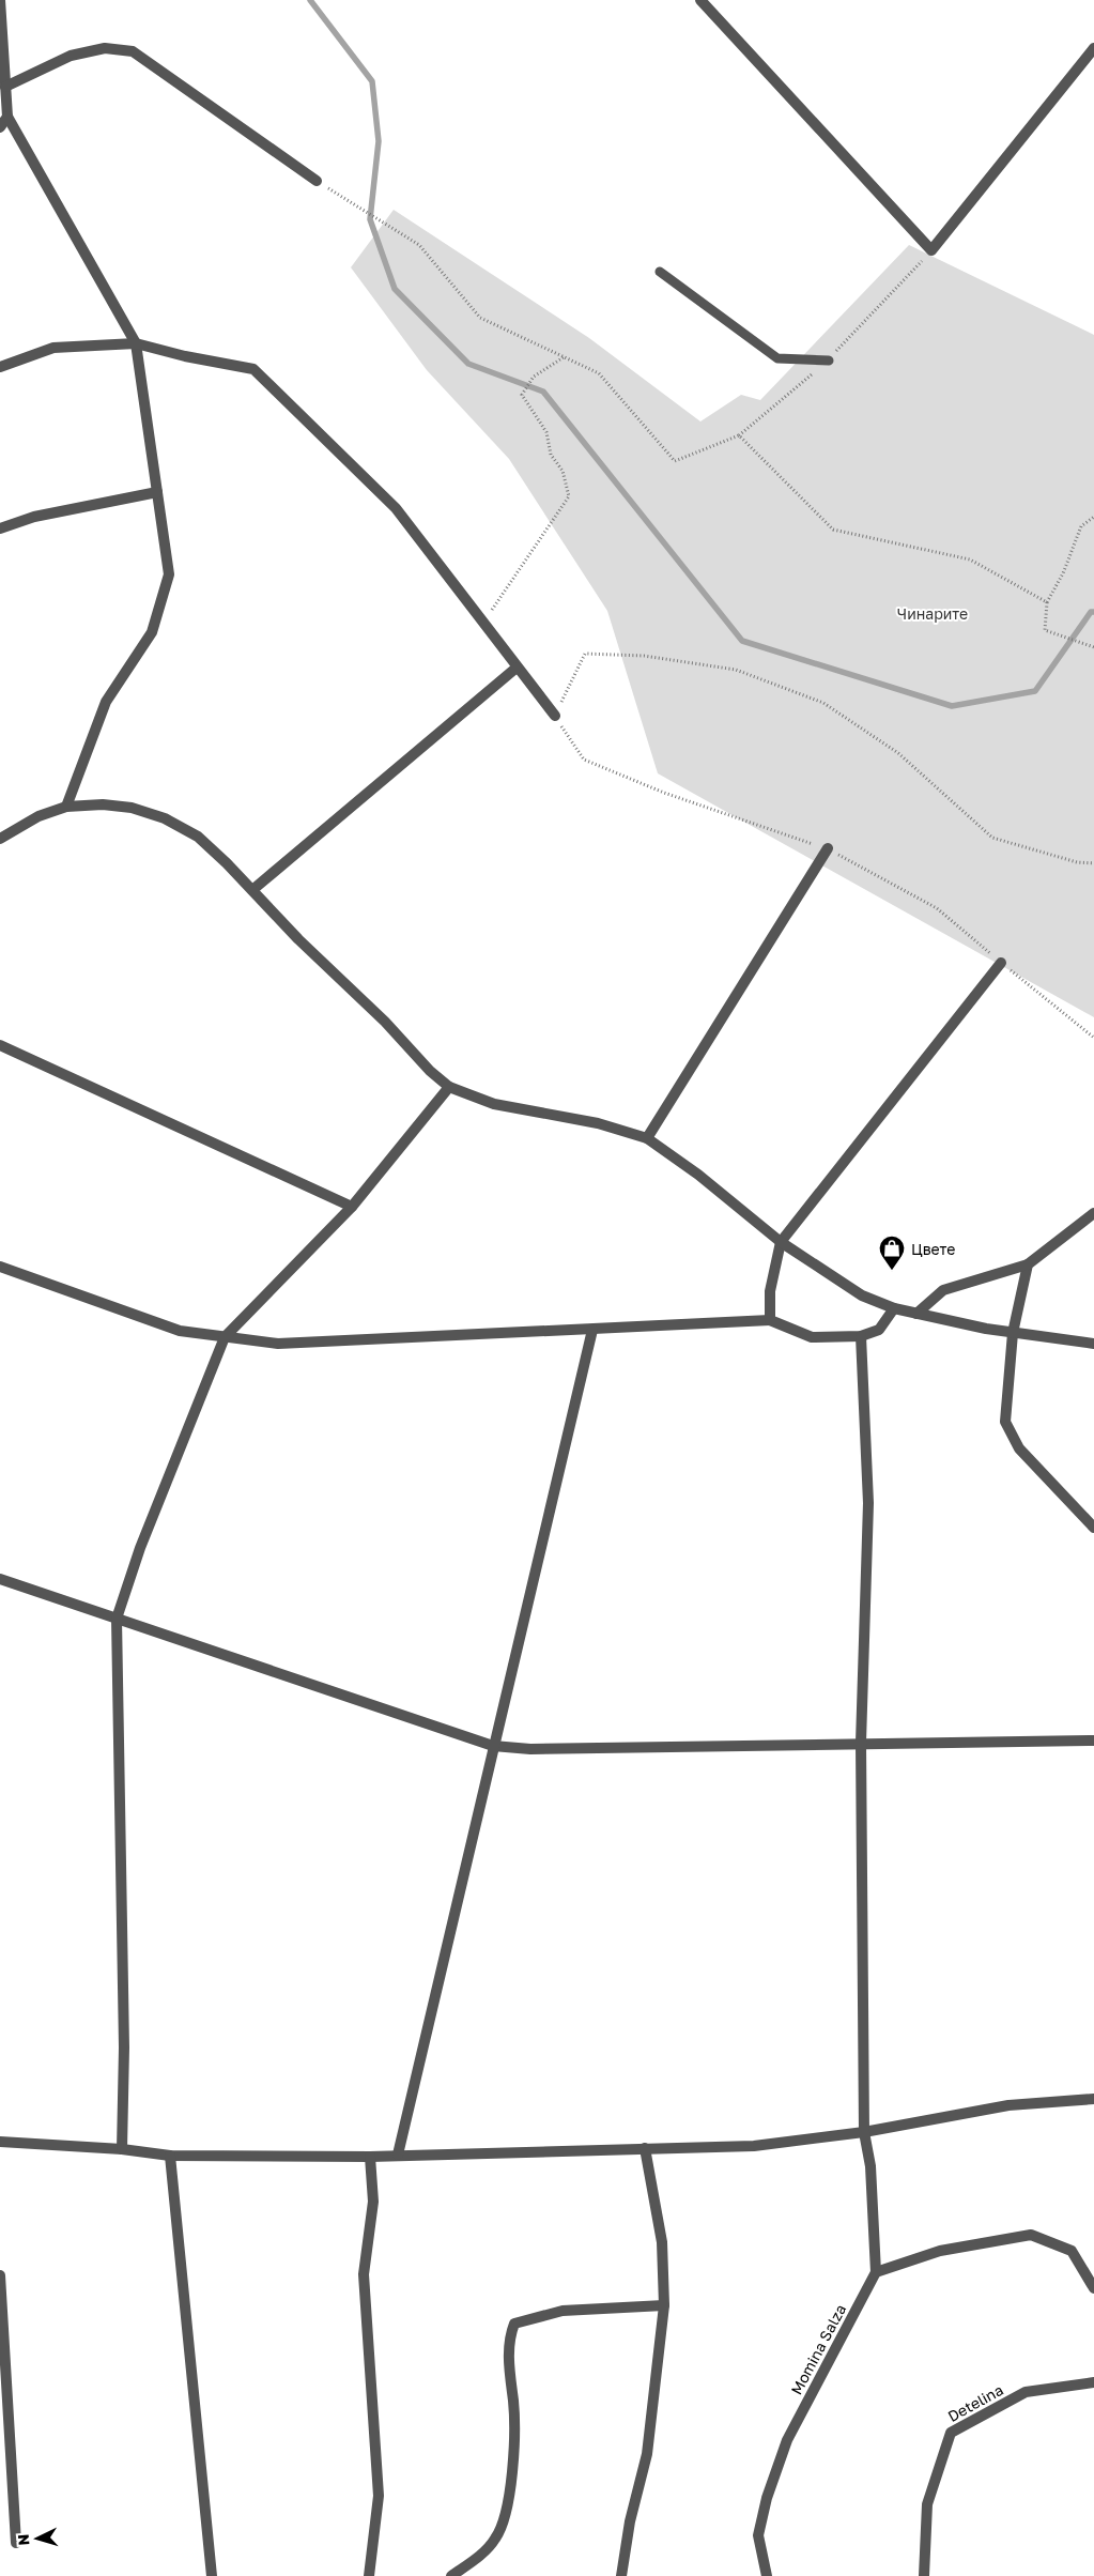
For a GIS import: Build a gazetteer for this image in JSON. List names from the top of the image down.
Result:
{
  "streets": {
    "street": ["Momina Salza", "Detelina"]
  },
  "parks": ["Чинарите"],
  "places": {
    "shop": ["Цвете"]
  },
  "north": "left"
}
